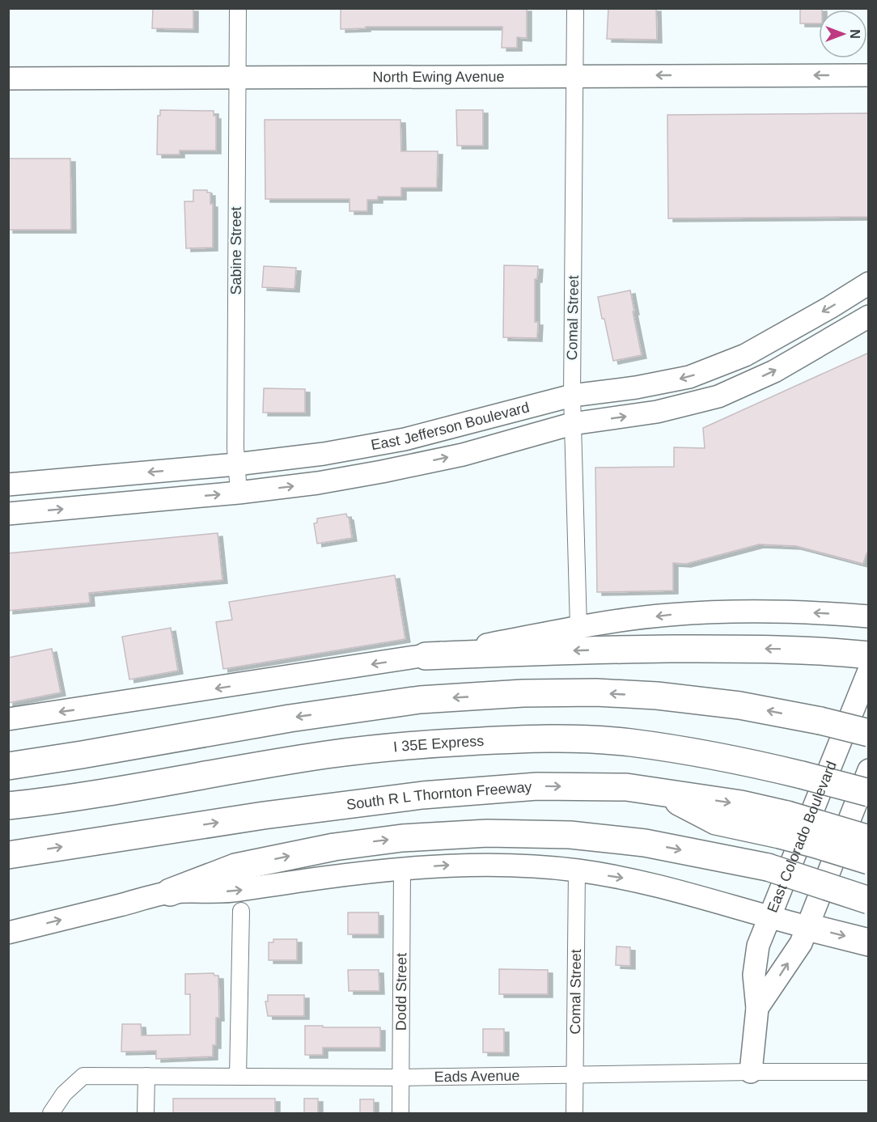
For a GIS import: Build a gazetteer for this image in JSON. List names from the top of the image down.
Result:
{
  "streets": {
    "highway": ["I 35E Express", "South R L Thornton Freeway"],
    "main road": ["North Ewing Avenue", "East Jefferson Boulevard", "East Colorado Boulevard"],
    "street": [
      "Sabine Street",
      "Comal Street",
      "Dodd Street",
      "Eads Avenue"
    ]
  },
  "crossings": [
    ["North Ewing Avenue", "Sabine Street"],
    ["North Ewing Avenue", "Comal Street"],
    ["Sabine Street", "East Jefferson Boulevard"],
    ["Comal Street", "East Jefferson Boulevard"],
    ["Comal Street", "Eads Avenue"],
    ["East Colorado Boulevard", "Eads Avenue"],
    ["Dodd Street", "Eads Avenue"]
  ],
  "north": "right"
}
